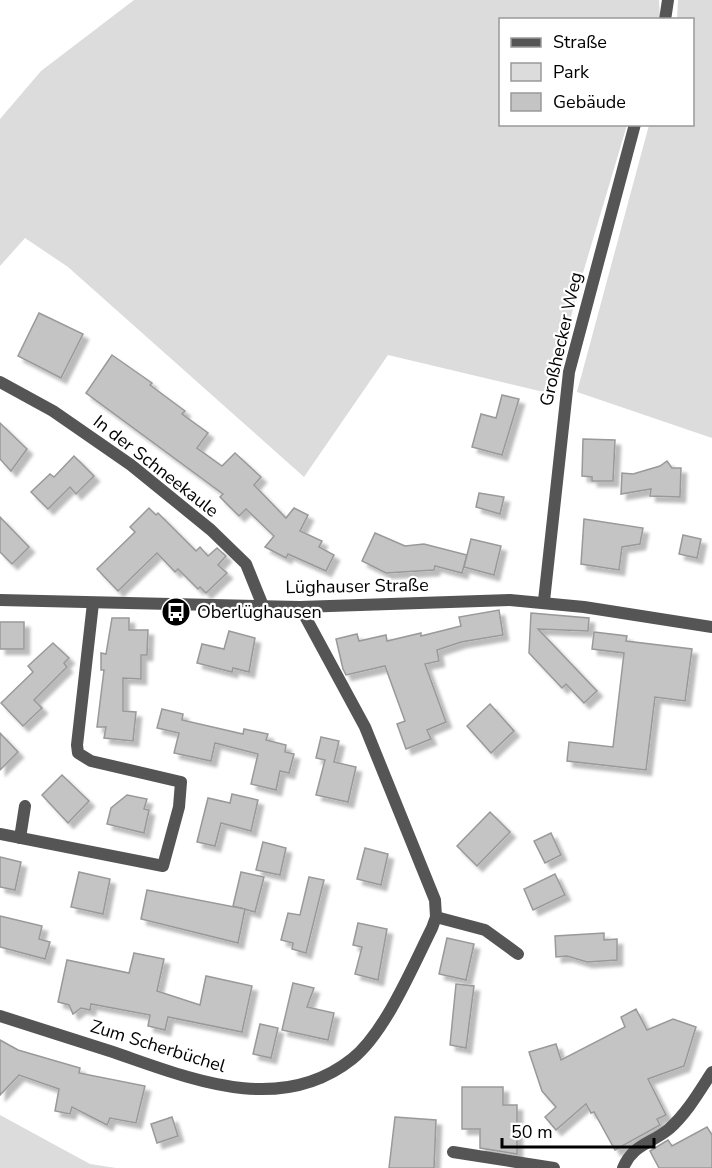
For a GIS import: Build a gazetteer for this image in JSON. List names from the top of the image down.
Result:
{
  "streets": {
    "street": [
      "Großhecker Weg",
      "In der Schneekaule",
      "Lüghauser Straße",
      "Zum Scherbüchel"
    ]
  },
  "crossings": [
    ["Großhecker Weg", "Lüghauser Straße"],
    ["In der Schneekaule", "Lüghauser Straße"]
  ],
  "places": {
    "bus stop": ["Oberlüghausen"]
  },
  "legend": ["Straße", "Park", "Gebäude"],
  "scale_bar": "50 m"
}
